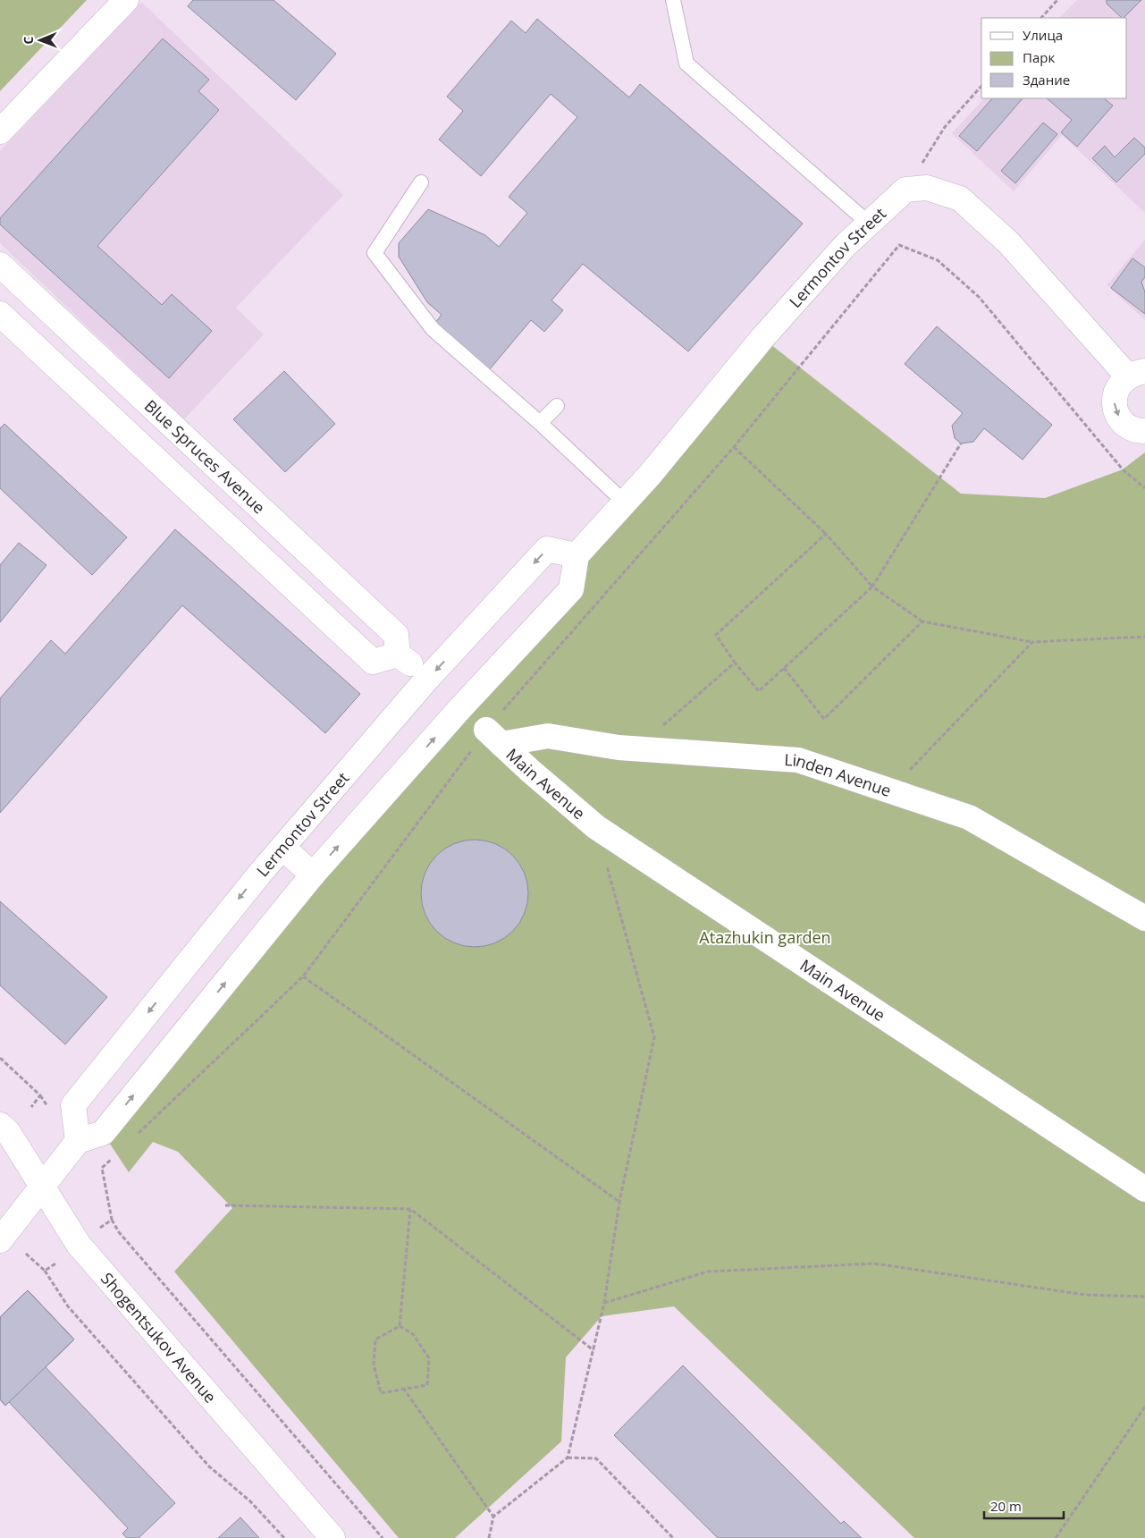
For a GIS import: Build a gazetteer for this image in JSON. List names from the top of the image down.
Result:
{
  "streets": {
    "street": [
      "Lermontov Street",
      "Blue Spruces Avenue",
      "Linden Avenue",
      "Main Avenue",
      "Shogentsukov Avenue"
    ]
  },
  "crossings": [
    ["Linden Avenue", "Main Avenue"]
  ],
  "parks": ["Atazhukin garden"],
  "legend": ["Улица", "Парк", "Здание"],
  "scale_bar": "20 m",
  "north": "left"
}
